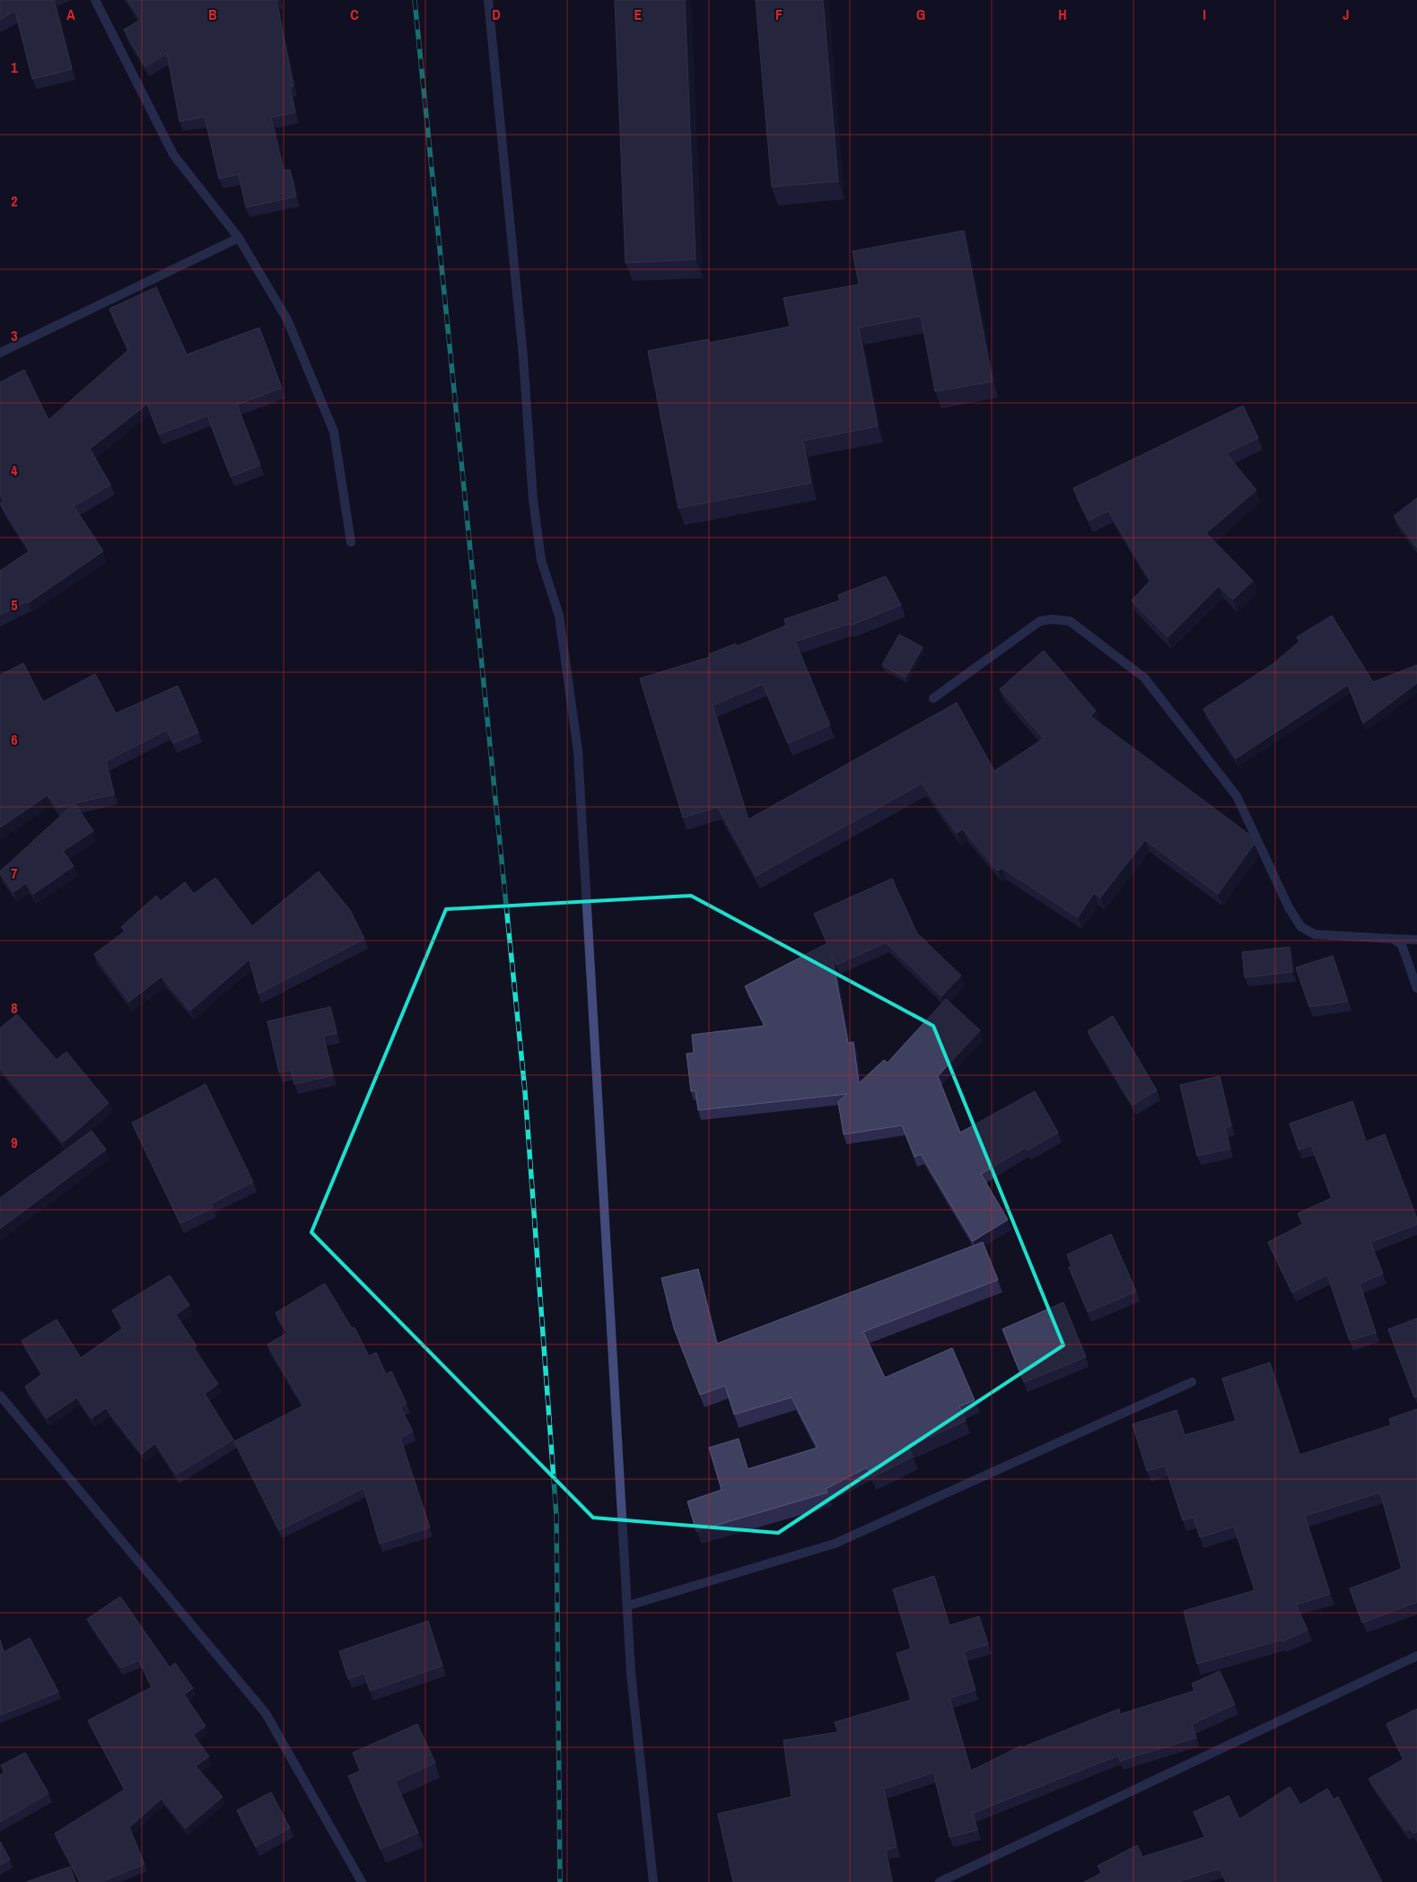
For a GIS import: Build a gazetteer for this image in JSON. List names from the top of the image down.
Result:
{
  "grid": {
    "columns": [
      "A",
      "B",
      "C",
      "D",
      "E",
      "F",
      "G",
      "H",
      "I",
      "J"
    ],
    "rows": [
      "1",
      "2",
      "3",
      "4",
      "5",
      "6",
      "7",
      "8",
      "9"
    ]
  }
}
